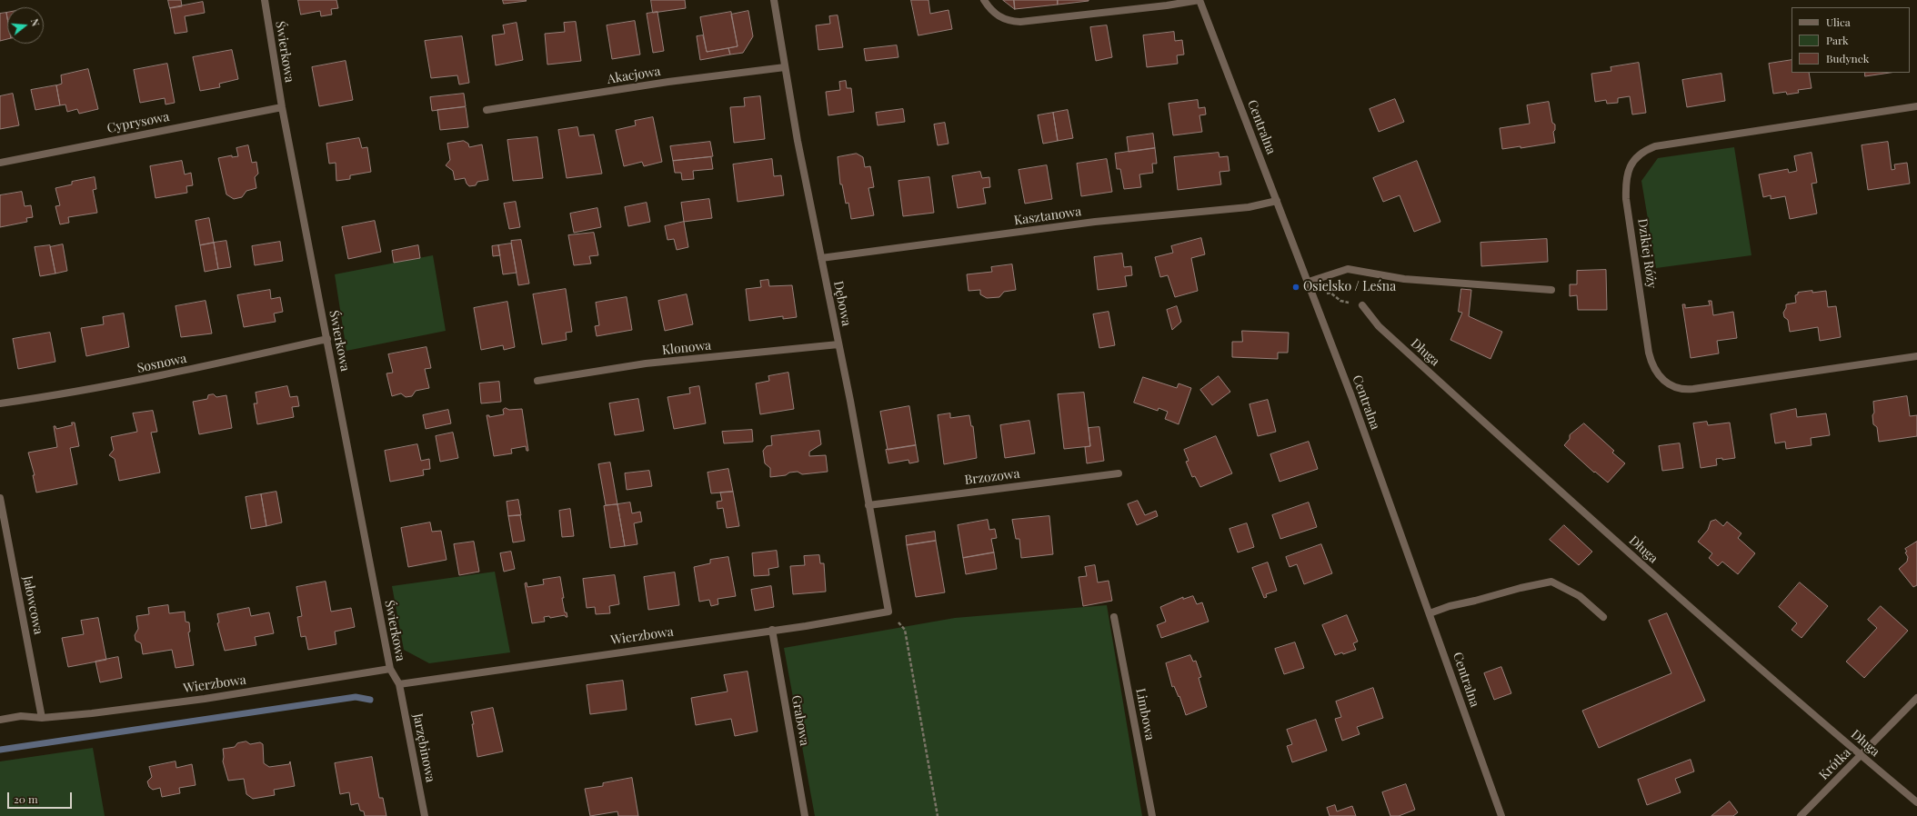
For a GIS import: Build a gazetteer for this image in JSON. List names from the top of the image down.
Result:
{
  "streets": {
    "street": [
      "Świerkowa",
      "Akacjowa",
      "Cyprysowa",
      "Centralna",
      "Kasztanowa",
      "Dzikiej Róży",
      "Dębowa",
      "Klonowa",
      "Długa",
      "Sosnowa",
      "Brzozowa",
      "Jałowcowa",
      "Wierzbowa",
      "Limbowa",
      "Grabowa",
      "Jarzębinowa",
      "Krótka"
    ]
  },
  "crossings": [
    ["Świerkowa", "Cyprysowa"],
    ["Świerkowa", "Sosnowa"],
    ["Świerkowa", "Wierzbowa"],
    ["Świerkowa", "Jarzębinowa"],
    ["Akacjowa", "Dębowa"],
    ["Centralna", "Kasztanowa"],
    ["Kasztanowa", "Dębowa"],
    ["Dębowa", "Klonowa"],
    ["Dębowa", "Brzozowa"],
    ["Dębowa", "Wierzbowa"],
    ["Długa", "Krótka"],
    ["Jałowcowa", "Wierzbowa"],
    ["Wierzbowa", "Grabowa"],
    ["Wierzbowa", "Jarzębinowa"]
  ],
  "places": ["Osielsko / Leśna"],
  "legend": ["Ulica", "Park", "Budynek"],
  "scale_bar": "20 m",
  "north": "right"
}
